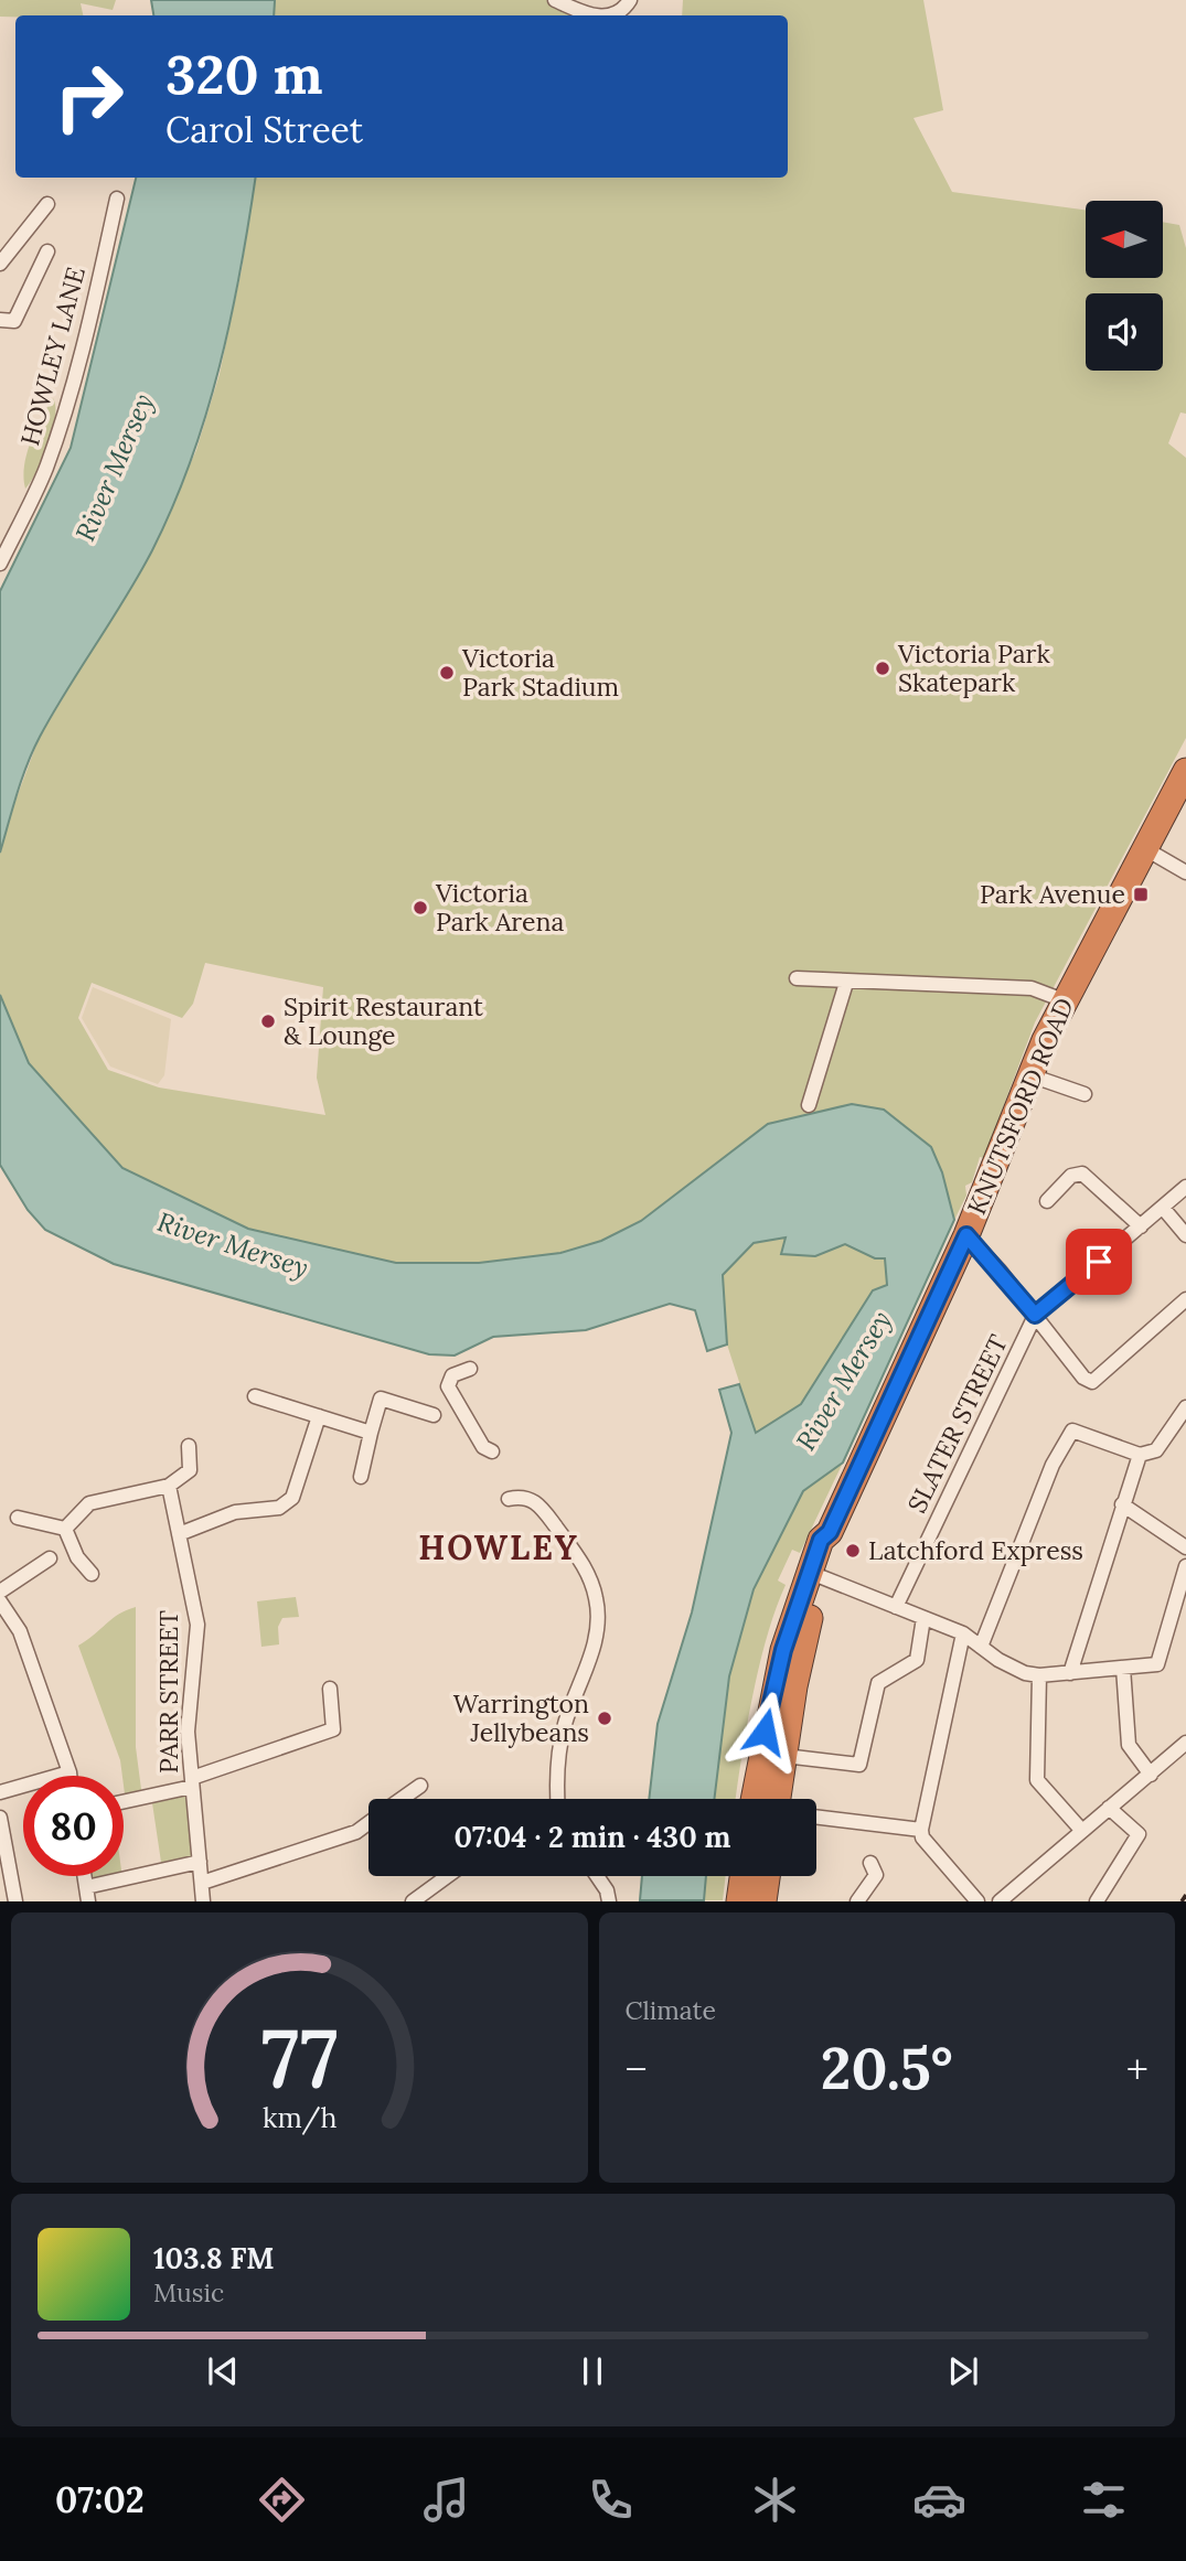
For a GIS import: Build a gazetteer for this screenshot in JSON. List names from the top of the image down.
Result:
{
  "streets": {
    "highway": ["KNUTSFORD ROAD"],
    "street": ["HOWLEY LANE", "SLATER STREET", "PARR STREET"]
  },
  "districts": ["HOWLEY"],
  "water": ["River Mersey"],
  "places": {
    "other": [
      "Victoria Park Skatepark",
      "Victoria Park Stadium",
      "Victoria Park Arena",
      "Spirit Restaurant & Lounge",
      "Latchford Express",
      "Warrington Jellybeans"
    ],
    "transit": ["Park Avenue"]
  },
  "north": "left",
  "page": {
    "turn": ["320 m", "Carol Street"],
    "limit": "80",
    "trip": "07:04 · 2 min · 430 m",
    "tile": "Climate",
    "heat": ["−", "20.5°", "+"],
    "song": ["103.8 FM", "Music"],
    "tabs": "07:02",
    "gauge": ["77", "km/h"]
  }
}
